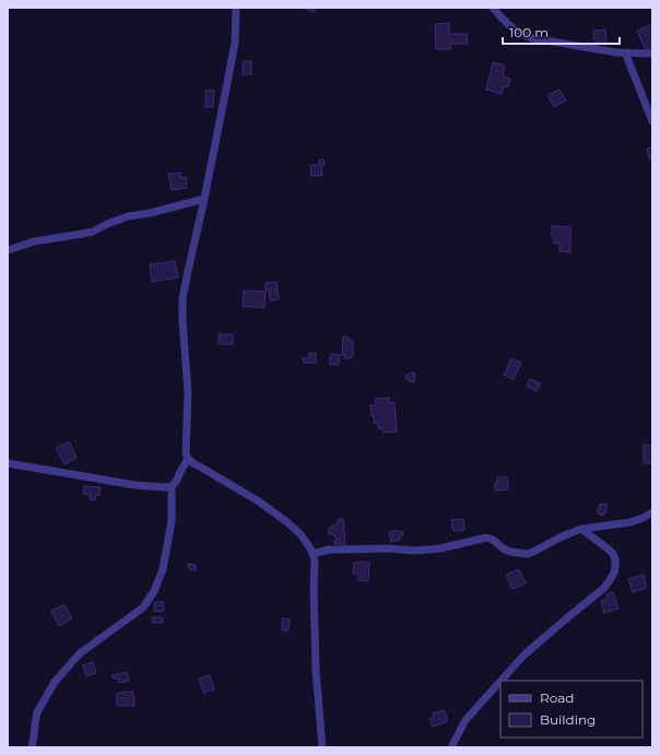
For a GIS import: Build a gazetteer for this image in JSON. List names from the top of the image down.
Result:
{
  "legend": ["Road", "Building"],
  "scale_bar": "100 m"
}
